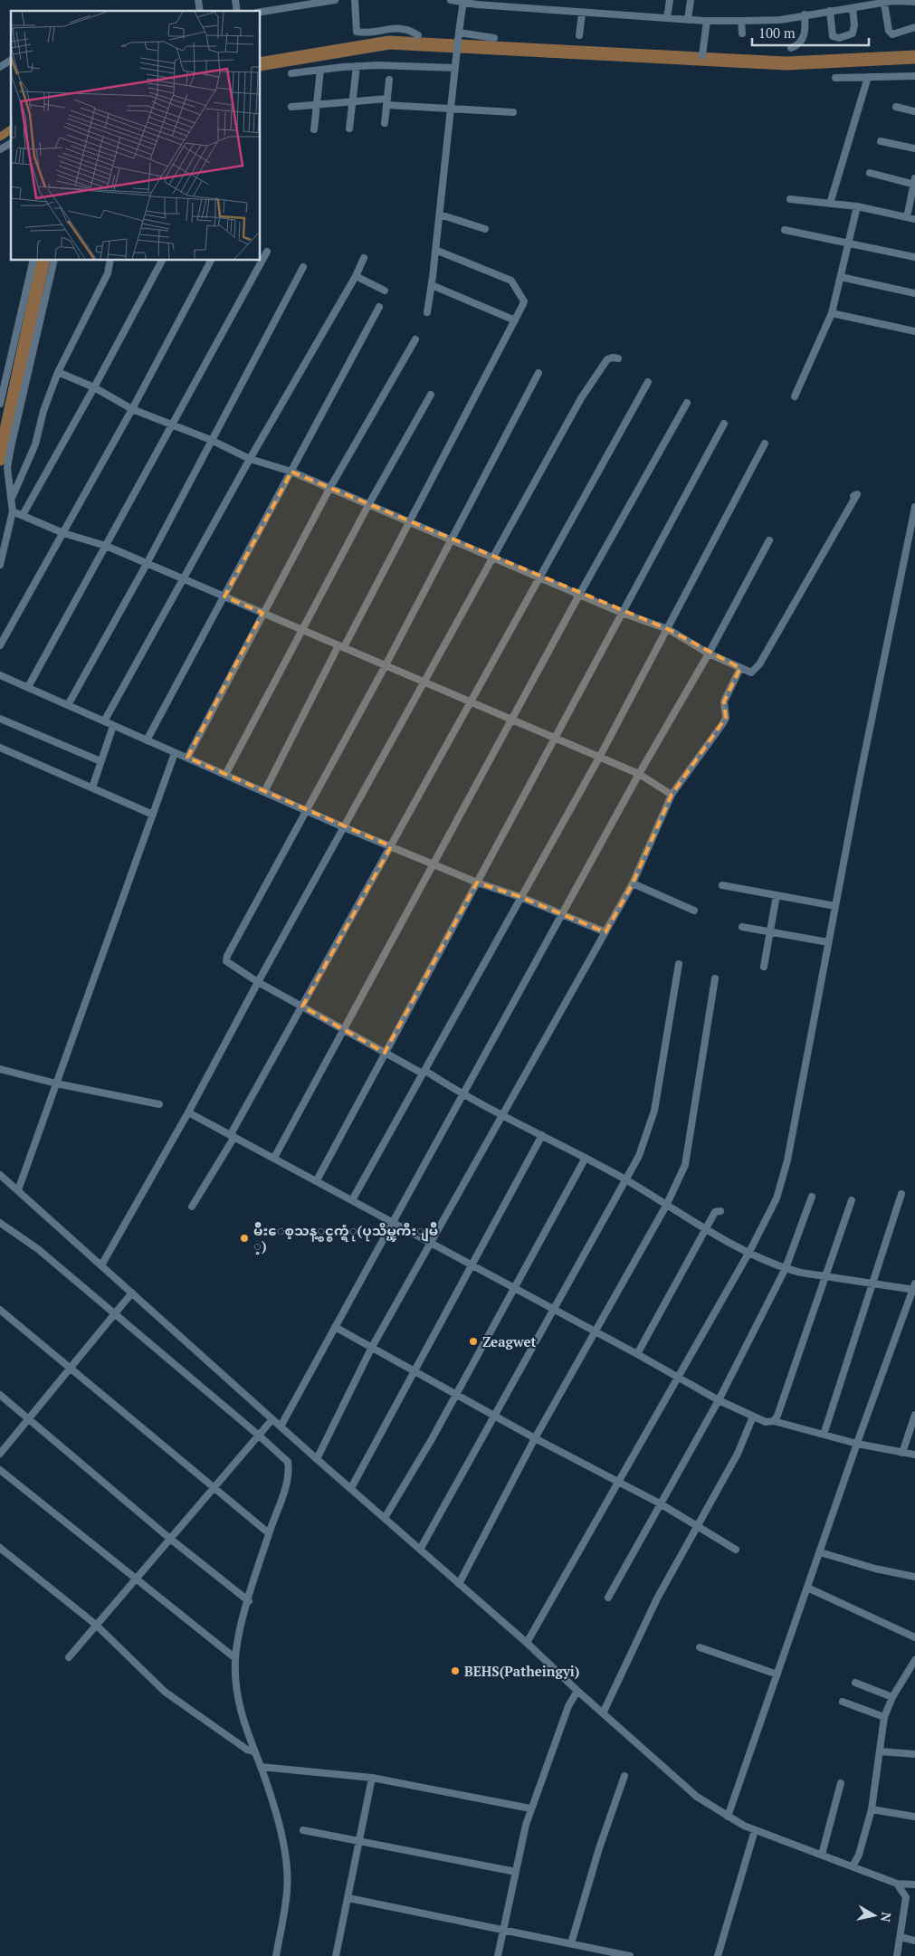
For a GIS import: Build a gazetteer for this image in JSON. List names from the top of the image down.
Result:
{
  "places": ["မ်ိဳးေစ့သန့္စင္စက္ရံု(ပုသိမ္ၾကီးျမိဳ ့)", "Zeagwet", "BEHS(Patheingyi)"],
  "scale_bar": "100 m",
  "north": "right"
}
